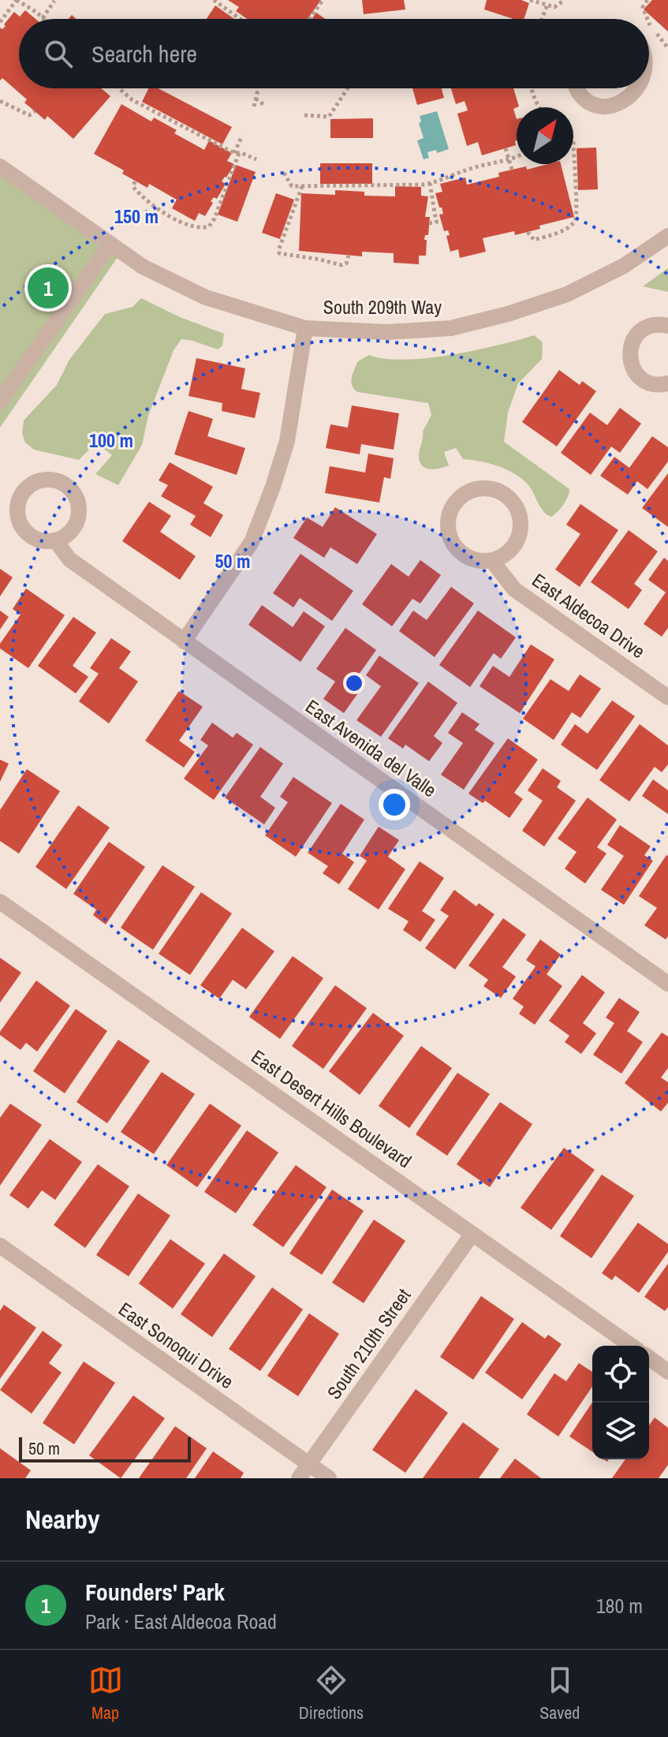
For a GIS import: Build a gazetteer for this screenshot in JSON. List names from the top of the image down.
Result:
{
  "streets": {
    "street": [
      "South 209th Way",
      "East Aldecoa Drive",
      "East Avenida del Valle",
      "East Desert Hills Boulevard",
      "South 210th Street",
      "East Sonoqui Drive"
    ]
  },
  "crossings": [
    ["South 209th Way", "East Avenida del Valle"],
    ["East Desert Hills Boulevard", "South 210th Street"],
    ["South 210th Street", "East Sonoqui Drive"]
  ],
  "scale_bar": "50 m",
  "north": "top right",
  "page": {
    "search": "Search here",
    "pins": "1",
    "scale": "50 m",
    "heading": "Nearby",
    "list": [
      {
        "mark": "1",
        "name": "Founders' Park",
        "note": "Park · East Aldecoa Road",
        "value": "180 m"
      }
    ],
    "nav": ["Map", "Directions", "Saved"]
  },
  "rings": ["150 m", "100 m", "50 m"]
}
